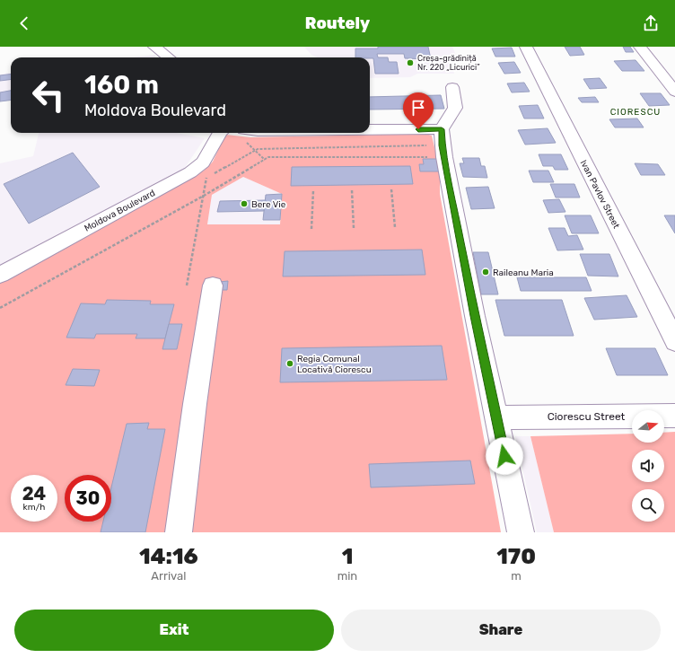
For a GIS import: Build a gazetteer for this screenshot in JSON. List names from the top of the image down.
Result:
{
  "streets": {
    "street": ["Ivan Pavlov Street", "Moldova Boulevard", "Ciorescu Street"]
  },
  "districts": ["CIORESCU"],
  "places": [
    "Creșa-grădiniță Nr. 220 „Licurici”",
    "Bere Vie",
    "Raileanu Maria",
    "Regia Comunal Locativă Ciorescu"
  ],
  "north": "right",
  "page": {
    "header": "Routely",
    "turn": ["160 m", "Moldova Boulevard"],
    "speed": "24 km/h",
    "limit": "30",
    "eta": [
      "14:16",
      "Arrival",
      "1",
      "min",
      "170",
      "m"
    ],
    "buttons": ["Exit", "Share"]
  }
}
